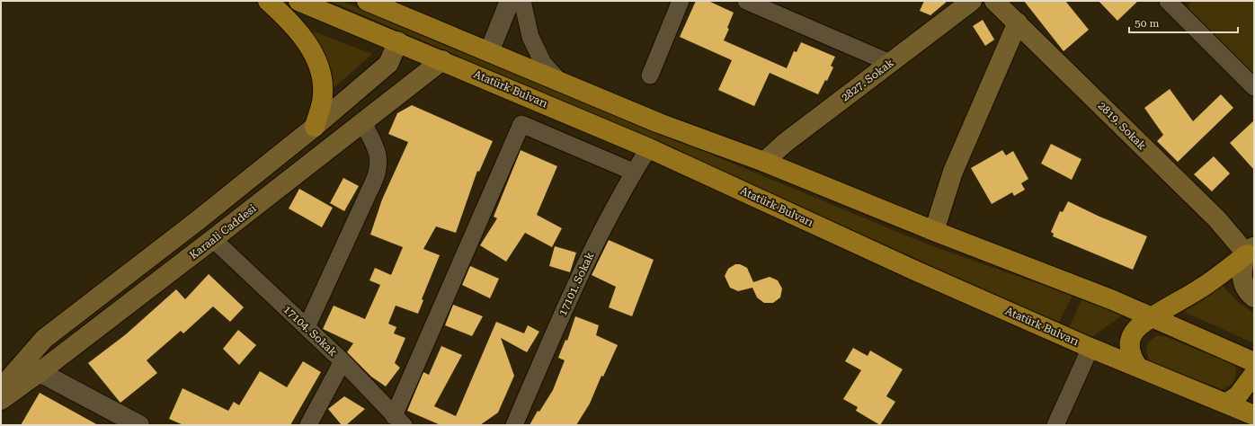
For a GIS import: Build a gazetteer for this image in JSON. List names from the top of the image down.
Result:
{
  "streets": {
    "highway": ["Atatürk Bulvarı"],
    "main road": ["2827. Sokak", "2819. Sokak", "Karaali Caddesi"],
    "street": ["17101. Sokak", "17104. Sokak"]
  },
  "crossings": [
    ["Atatürk Bulvarı", "Karaali Caddesi"],
    ["Atatürk Bulvarı", "17101. Sokak"],
    ["Karaali Caddesi", "17104. Sokak"]
  ],
  "scale_bar": "50 m"
}
